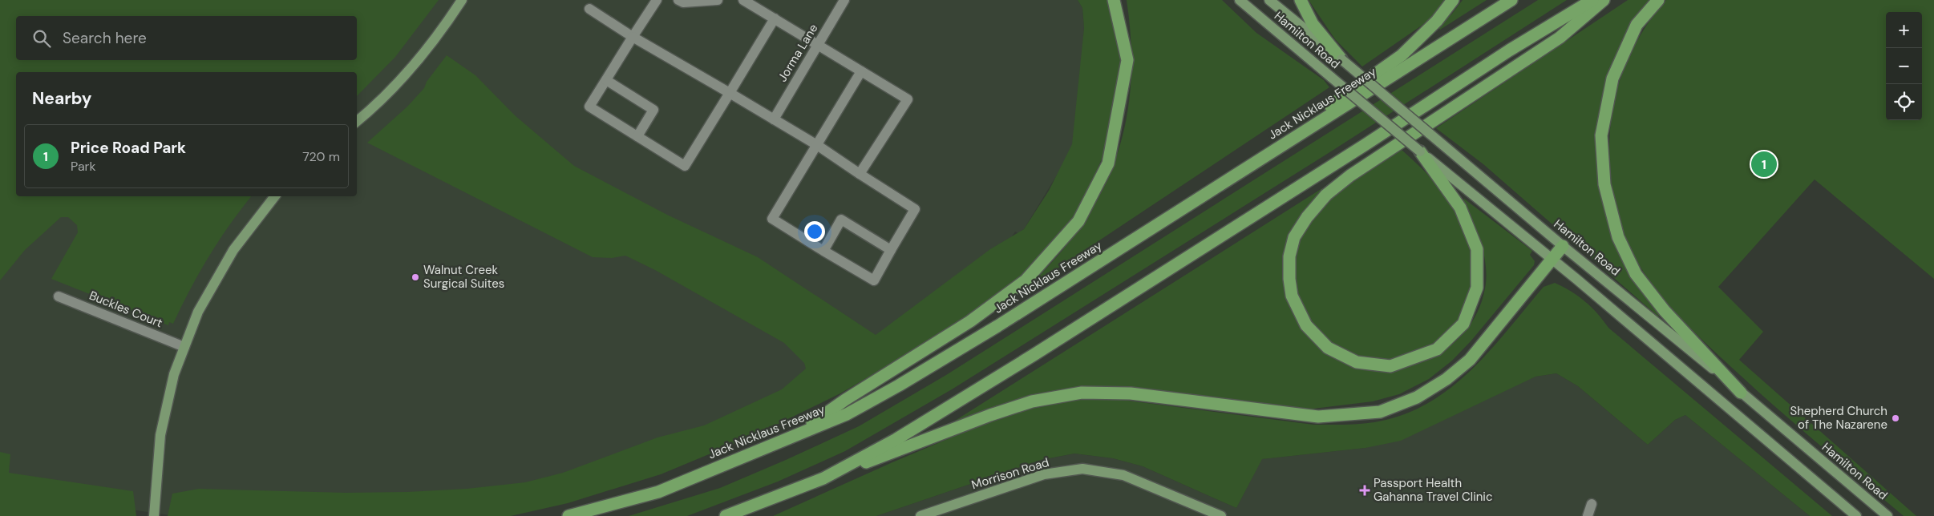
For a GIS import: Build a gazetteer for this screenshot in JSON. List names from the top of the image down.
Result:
{
  "streets": {
    "highway": ["Jack Nicklaus Freeway"],
    "main road": ["Hamilton Road", "Morrison Road"],
    "street": ["Jorma Lane", "Buckles Court"]
  },
  "places": {
    "other": ["Walnut Creek Surgical Suites", "Shepherd Church of The Nazarene"],
    "health": ["Passport Health Gahanna Travel Clinic"]
  },
  "page": {
    "map_buttons": ["+", "−"],
    "search": "Search here",
    "heading": "Nearby",
    "list": [
      {
        "mark": "1",
        "name": "Price Road Park",
        "note": "Park",
        "value": "720 m"
      }
    ],
    "pins": "1"
  }
}
